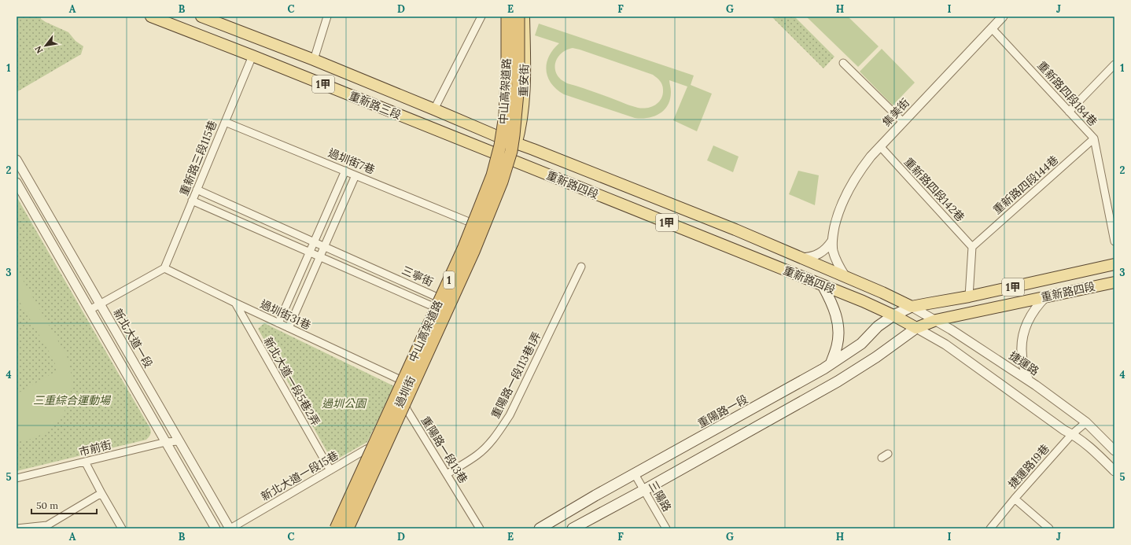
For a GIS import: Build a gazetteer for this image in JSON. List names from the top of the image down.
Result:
{
  "streets": {
    "highway": ["中山高架道路", "1"],
    "main road": [
      "重安街",
      "1甲",
      "重新路三段",
      "重新路四段",
      "過圳街",
      "重陽路一段"
    ],
    "street": [
      "重新路四段184巷",
      "集美街",
      "重新路三段115巷",
      "過圳街7巷",
      "重新路四段144巷",
      "重新路四段142巷",
      "三寧街",
      "過圳街31巷",
      "新北大道一段",
      "捷運路",
      "重陽路一段113巷1弄",
      "新北大道一段5巷2弄",
      "市前街",
      "重陽路一段13巷",
      "捷運路19巷",
      "新北大道一段15巷",
      "三陽路"
    ]
  },
  "crossings": [
    ["重安街", "重新路三段"],
    ["重安街", "重新路四段"],
    ["重安街", "過圳街"],
    ["重新路四段184巷", "集美街"],
    ["重新路四段184巷", "重新路四段144巷"],
    ["重新路三段", "重新路三段115巷"],
    ["重新路三段", "重新路四段"],
    ["重新路三段", "過圳街"],
    ["集美街", "重新路四段"],
    ["集美街", "重新路四段142巷"],
    ["重新路三段115巷", "過圳街7巷"],
    ["重新路三段115巷", "三寧街"],
    ["重新路三段115巷", "過圳街31巷"],
    ["重新路四段", "捷運路"],
    ["重新路四段", "過圳街"],
    ["重新路四段", "重陽路一段"],
    ["重新路四段144巷", "重新路四段142巷"],
    ["三寧街", "過圳街"],
    ["過圳街31巷", "新北大道一段5巷2弄"],
    ["過圳街31巷", "重陽路一段13巷"],
    ["新北大道一段", "市前街"],
    ["新北大道一段", "新北大道一段15巷"],
    ["捷運路", "重陽路一段"],
    ["捷運路", "捷運路19巷"],
    ["重陽路一段113巷1弄", "重陽路一段13巷"],
    ["新北大道一段5巷2弄", "新北大道一段15巷"],
    ["過圳街", "重陽路一段13巷"],
    ["過圳街", "新北大道一段15巷"],
    ["重陽路一段", "三陽路"]
  ],
  "parks": ["三重綜合運動場", "過圳公園"],
  "scale_bar": "50 m",
  "north": "bottom left",
  "grid": {
    "columns": [
      "A",
      "B",
      "C",
      "D",
      "E",
      "F",
      "G",
      "H",
      "I",
      "J"
    ],
    "rows": [
      "1",
      "2",
      "3",
      "4",
      "5"
    ]
  }
}
